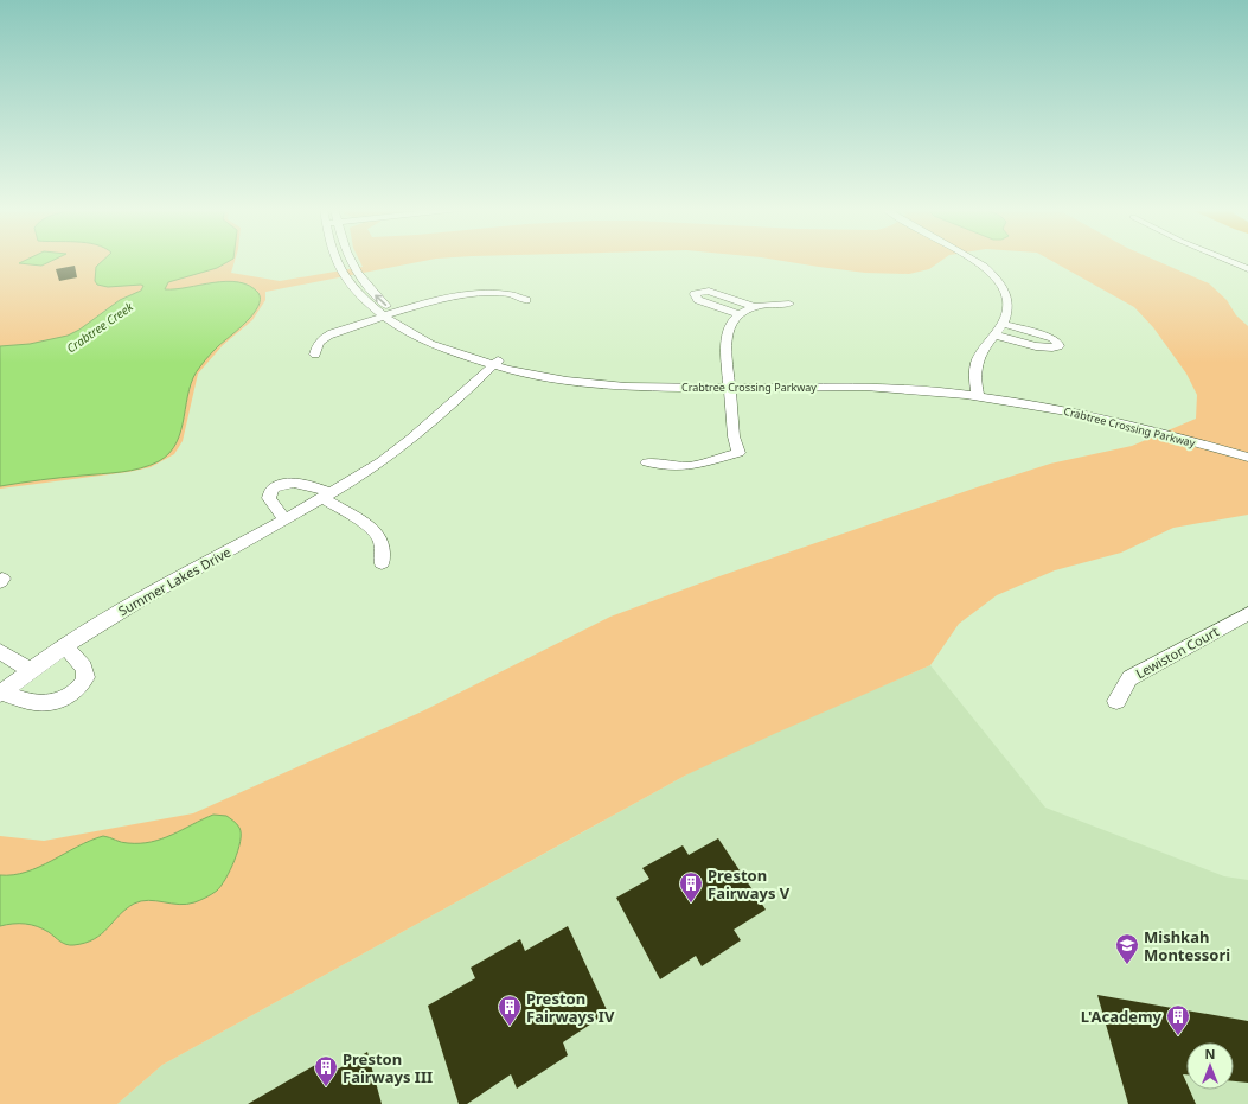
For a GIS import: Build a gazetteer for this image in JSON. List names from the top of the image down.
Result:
{
  "streets": {
    "street": ["Crabtree Crossing Parkway", "Summer Lakes Drive", "Lewiston Court"]
  },
  "crossings": [
    ["Crabtree Crossing Parkway", "Summer Lakes Drive"]
  ],
  "water": ["Crabtree Creek"],
  "places": {
    "building": [
      "Preston Fairways V",
      "Preston Fairways IV",
      "L'Academy",
      "Preston Fairways III"
    ],
    "school or university": ["Mishkah Montessori"]
  },
  "north": "top"
}
